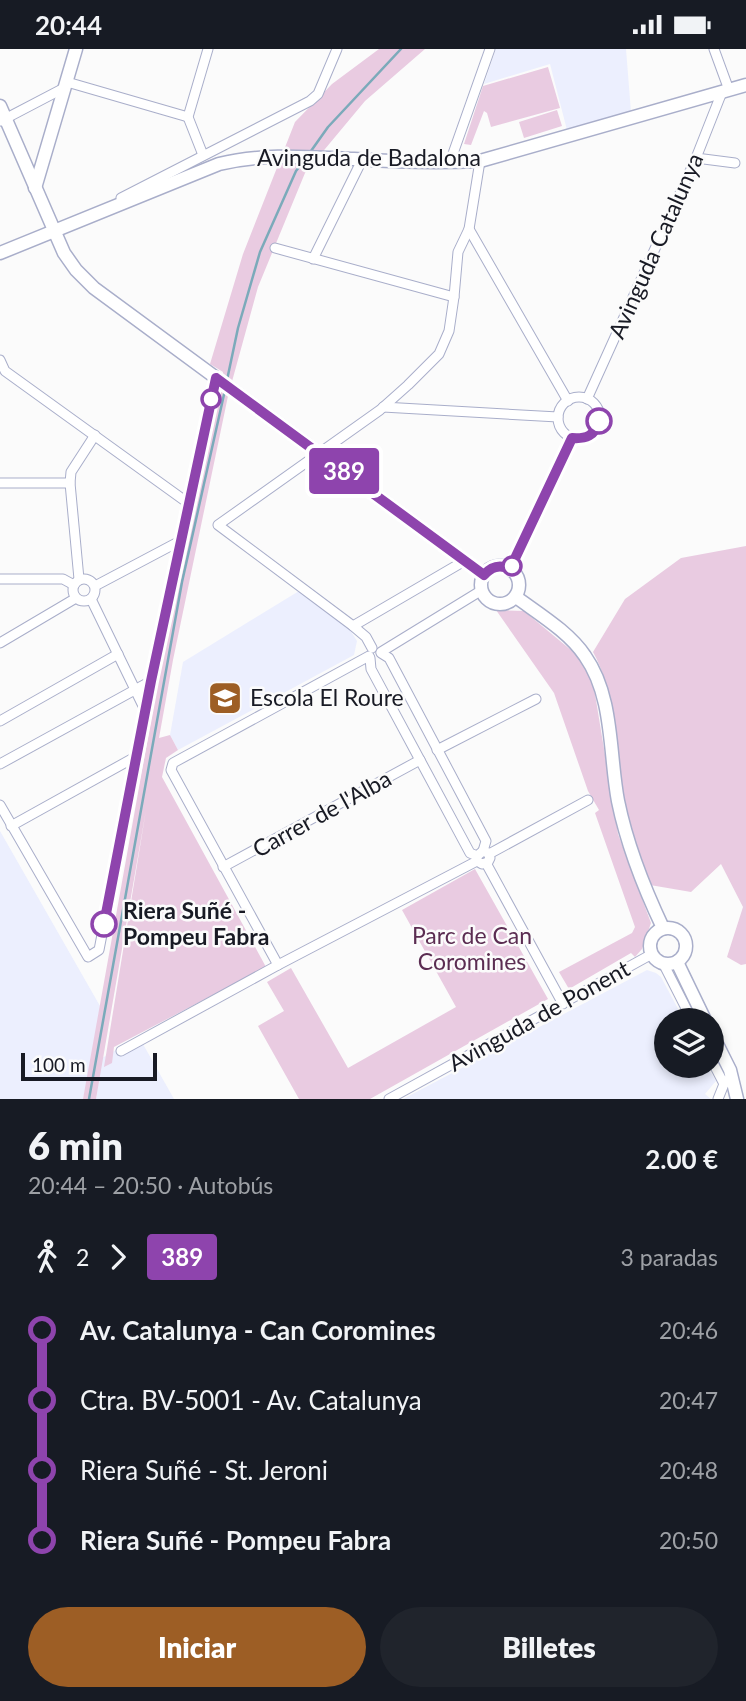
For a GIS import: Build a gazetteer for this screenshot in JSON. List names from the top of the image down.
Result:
{
  "streets": {
    "street": [
      "Avinguda de Badalona",
      "Avinguda Catalunya",
      "Carrer de l'Alba",
      "Avinguda de Ponent"
    ]
  },
  "crossings": [
    ["Avinguda de Badalona", "Avinguda Catalunya"]
  ],
  "parks": ["Parc de Can Coromines"],
  "places": {
    "school or university": ["Escola El Roure"],
    "other": ["Riera Suñé - Pompeu Fabra"]
  },
  "lines": ["bus line 389"],
  "scale_bar": "100 m",
  "page": {
    "status": "20:44",
    "on_map": "389",
    "scale": "100 m",
    "heading": ["6 min", "20:44 – 20:50 · Autobús", "2.00 €"],
    "legs": ["2", "389", "3 paradas"],
    "list": [
      {
        "name": "Av. Catalunya - Can Coromines",
        "value": "20:46"
      },
      {
        "name": "Ctra. BV-5001 - Av. Catalunya",
        "value": "20:47"
      },
      {
        "name": "Riera Suñé - St. Jeroni",
        "value": "20:48"
      },
      {
        "name": "Riera Suñé - Pompeu Fabra",
        "value": "20:50"
      }
    ],
    "buttons": ["Iniciar", "Billetes"]
  }
}
